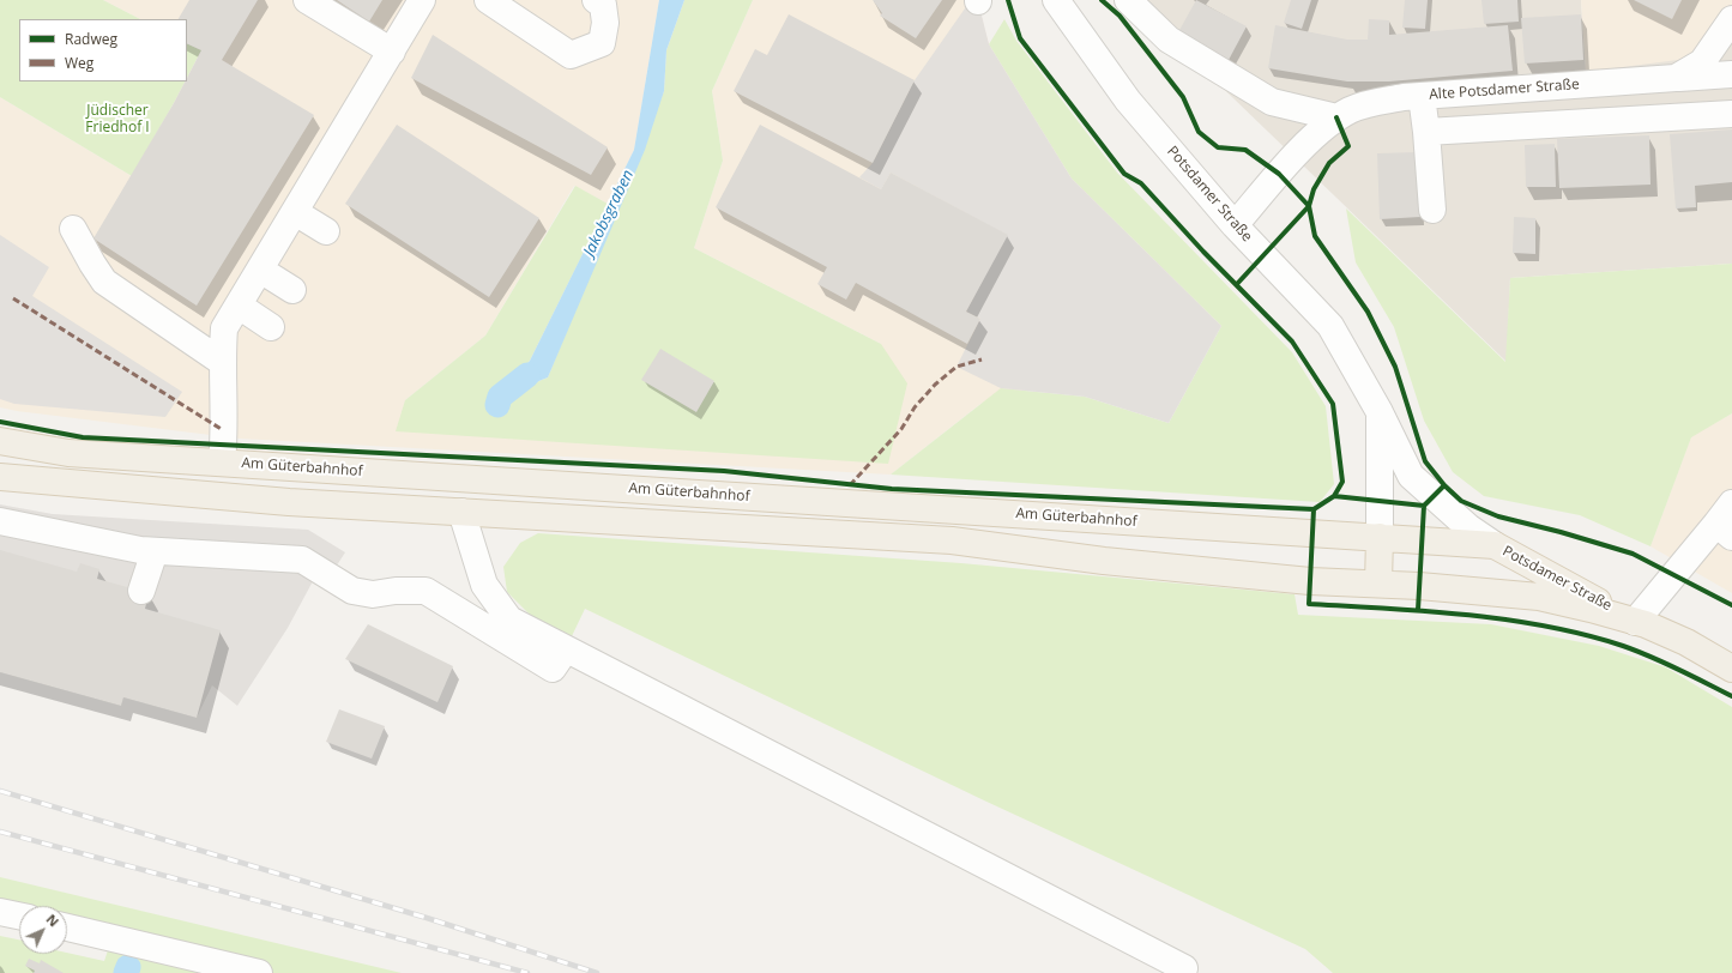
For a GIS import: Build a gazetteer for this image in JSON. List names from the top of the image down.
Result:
{
  "streets": {
    "main road": ["Potsdamer Straße", "Am Güterbahnhof"],
    "street": ["Alte Potsdamer Straße"]
  },
  "crossings": [
    ["Alte Potsdamer Straße", "Potsdamer Straße"],
    ["Potsdamer Straße", "Am Güterbahnhof"]
  ],
  "water": ["Jakobsgraben"],
  "parks": ["Jüdischer Friedhof I"],
  "legend": ["Radweg", "Weg"],
  "north": "top right"
}
